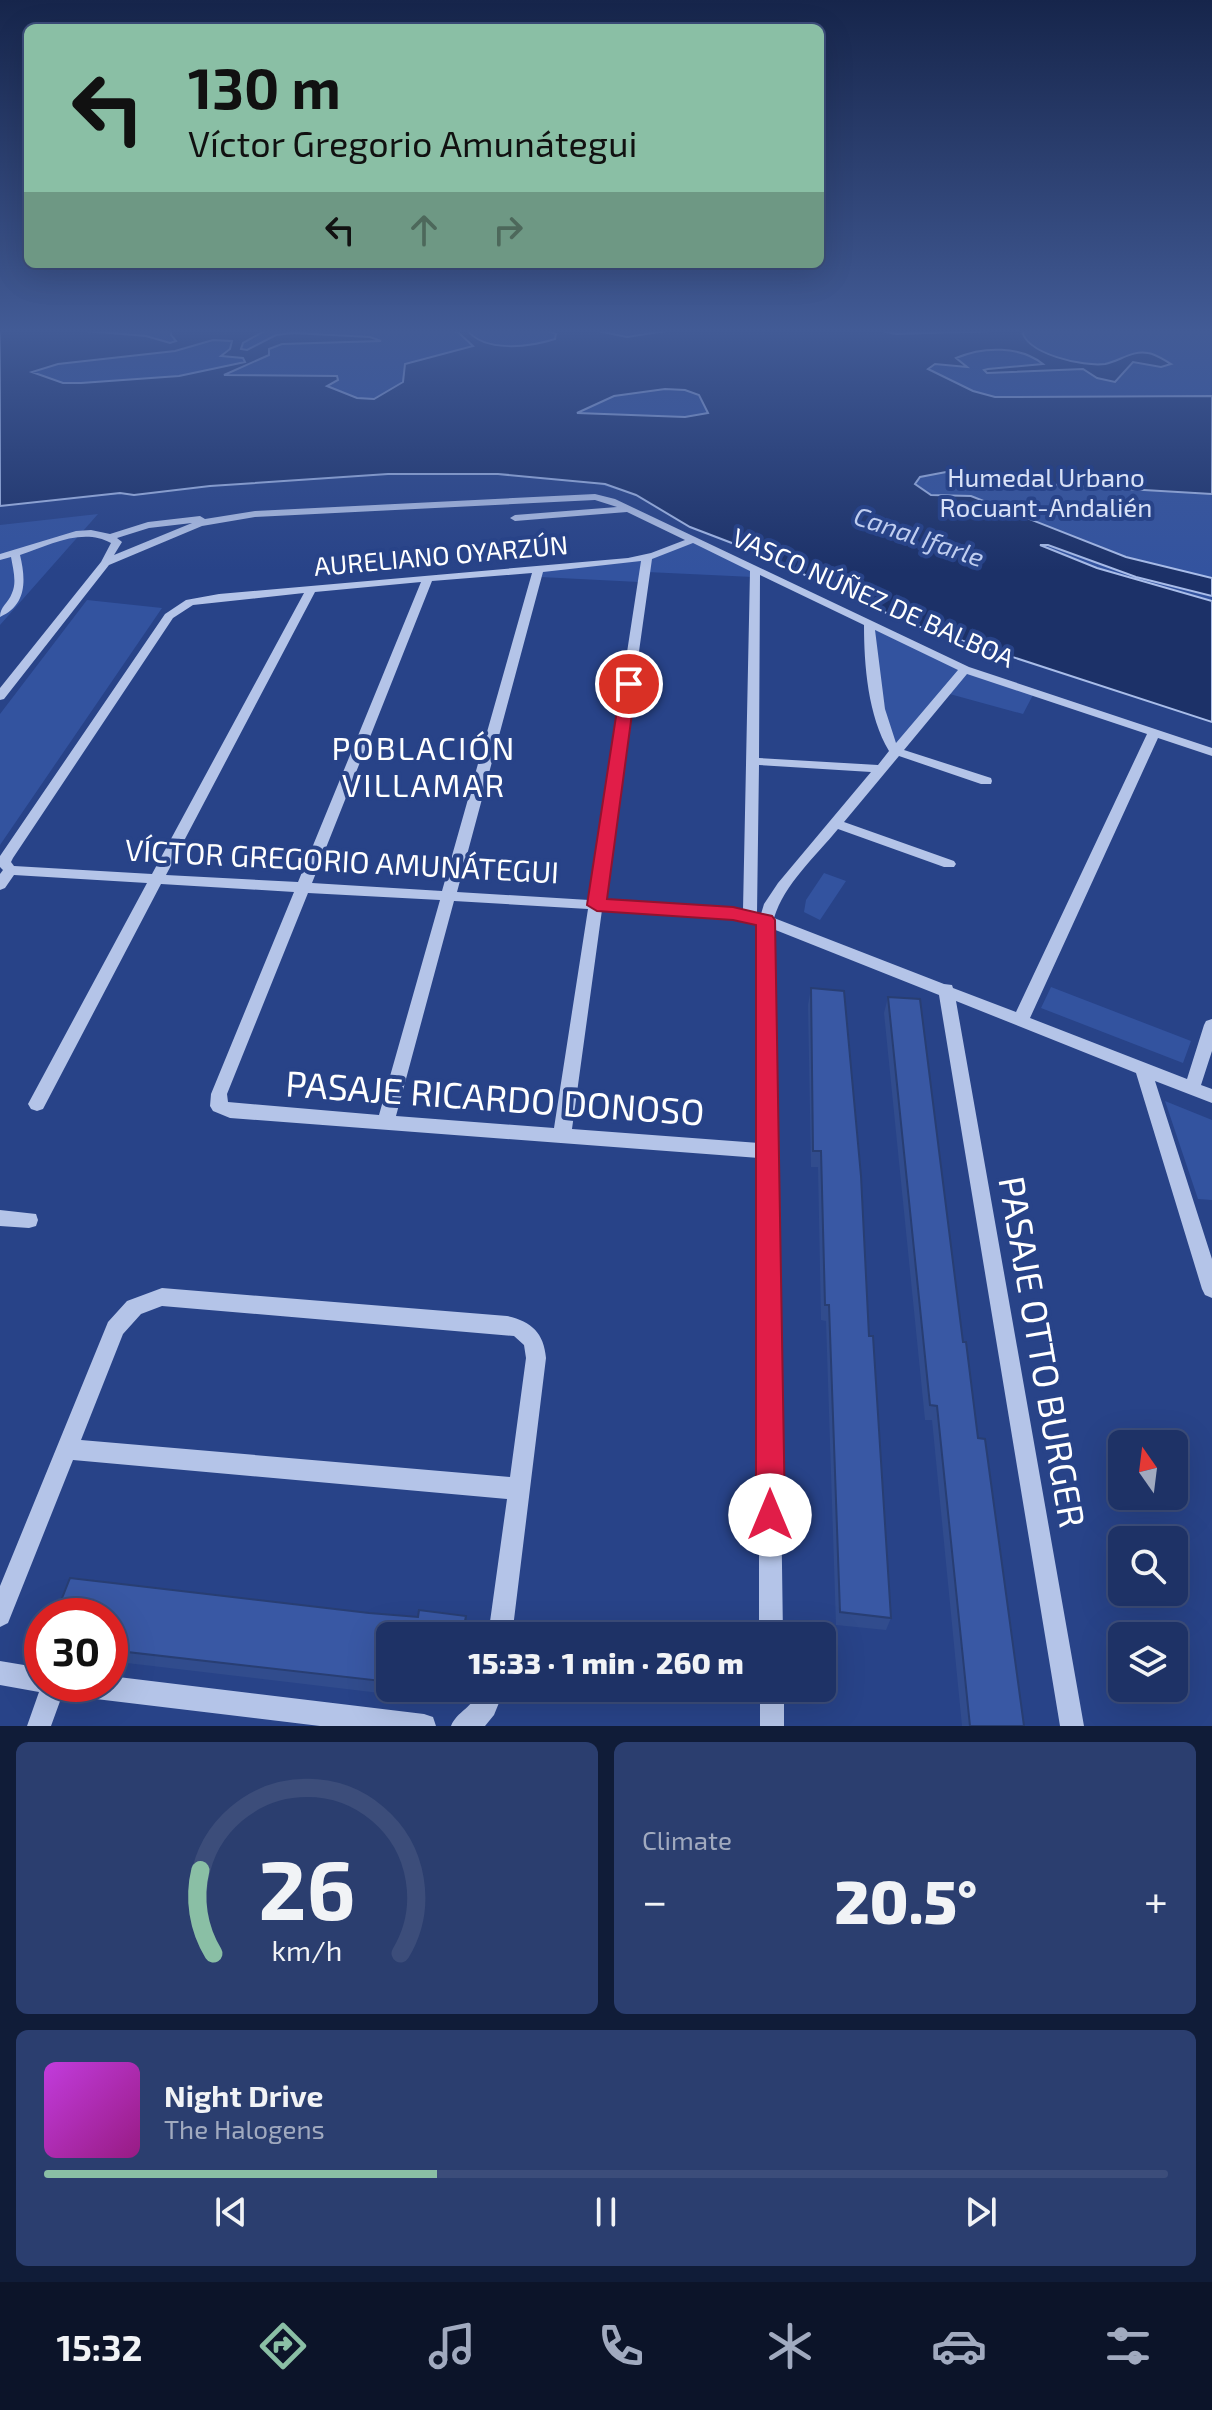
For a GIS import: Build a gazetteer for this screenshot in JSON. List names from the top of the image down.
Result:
{
  "streets": {
    "street": [
      "AURELIANO OYARZÚN",
      "VASCO NÚÑEZ DE BALBOA",
      "VÍCTOR GREGORIO AMUNÁTEGUI",
      "PASAJE RICARDO DONOSO",
      "PASAJE OTTO BURGER"
    ]
  },
  "crossings": [
    ["AURELIANO OYARZÚN", "VASCO NÚÑEZ DE BALBOA"],
    ["AURELIANO OYARZÚN", "VÍCTOR GREGORIO AMUNÁTEGUI"],
    ["VÍCTOR GREGORIO AMUNÁTEGUI", "PASAJE RICARDO DONOSO"],
    ["VÍCTOR GREGORIO AMUNÁTEGUI", "PASAJE OTTO BURGER"]
  ],
  "districts": ["POBLACIÓN VILLAMAR"],
  "water": ["Canal Ifarle"],
  "parks": ["Humedal Urbano Rocuant-Andalién"],
  "north": "top",
  "page": {
    "turn": ["130 m", "Víctor Gregorio Amunátegui"],
    "limit": "30",
    "trip": "15:33 · 1 min · 260 m",
    "tile": "Climate",
    "heat": ["−", "20.5°", "+"],
    "song": ["Night Drive", "The Halogens"],
    "tabs": "15:32",
    "gauge": ["26", "km/h"]
  }
}
